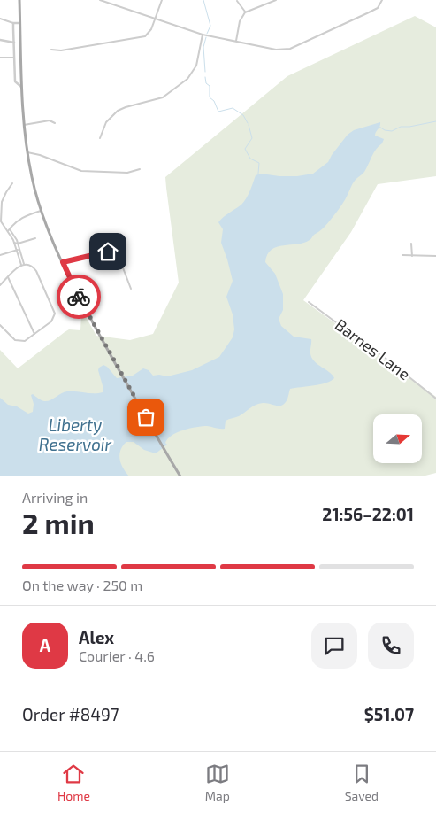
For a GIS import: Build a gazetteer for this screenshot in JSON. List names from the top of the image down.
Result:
{
  "streets": {
    "street": ["Barnes Lane"]
  },
  "water": ["Liberty Reservoir"],
  "north": "right",
  "page": {
    "heading": ["2 min", "Arriving in", "21:56–22:01"],
    "panel": [
      "Alex",
      "Courier · 4.6",
      "Order #8497",
      "$51.07"
    ],
    "bar": "On the way · 250 m",
    "round": "A",
    "tabs": ["Home", "Map", "Saved"]
  }
}
